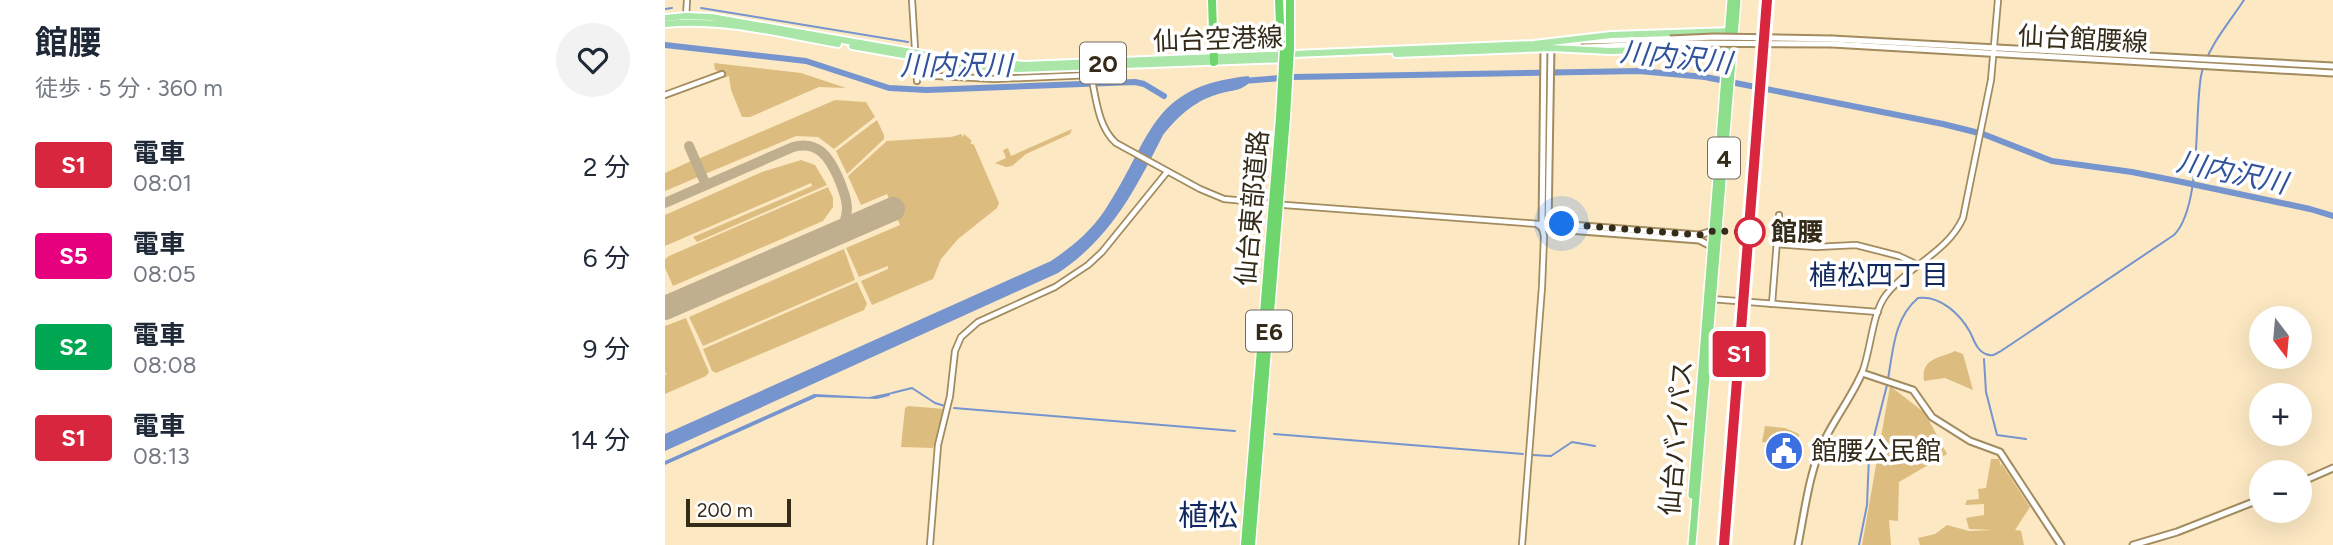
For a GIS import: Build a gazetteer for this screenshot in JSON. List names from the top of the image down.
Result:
{
  "streets": {
    "highway": [
      "4",
      "仙台東部道路",
      "E6",
      "仙台バイパス"
    ],
    "main road": ["仙台空港線", "仙台館腰線", "20"]
  },
  "crossings": [
    ["仙台空港線", "仙台館腰線"],
    ["仙台空港線", "仙台バイパス"]
  ],
  "districts": ["植松四丁目", "植松"],
  "water": ["川内沢川"],
  "places": {
    "other": ["館腰"],
    "public building": ["館腰公民館"]
  },
  "scale_bar": "200 m",
  "north": "bottom",
  "page": {
    "heading": ["館腰", "徒歩 · 5 分 · 360 m"],
    "on_map": "S1",
    "list": [
      {
        "mark": "S1",
        "name": "電車",
        "note": "08:01",
        "value": "2 分"
      },
      {
        "mark": "S5",
        "name": "電車",
        "note": "08:05",
        "value": "6 分"
      },
      {
        "mark": "S2",
        "name": "電車",
        "note": "08:08",
        "value": "9 分"
      },
      {
        "mark": "S1",
        "name": "電車",
        "note": "08:13",
        "value": "14 分"
      }
    ],
    "map_buttons": ["+", "−"],
    "scale": "200 m"
  }
}
